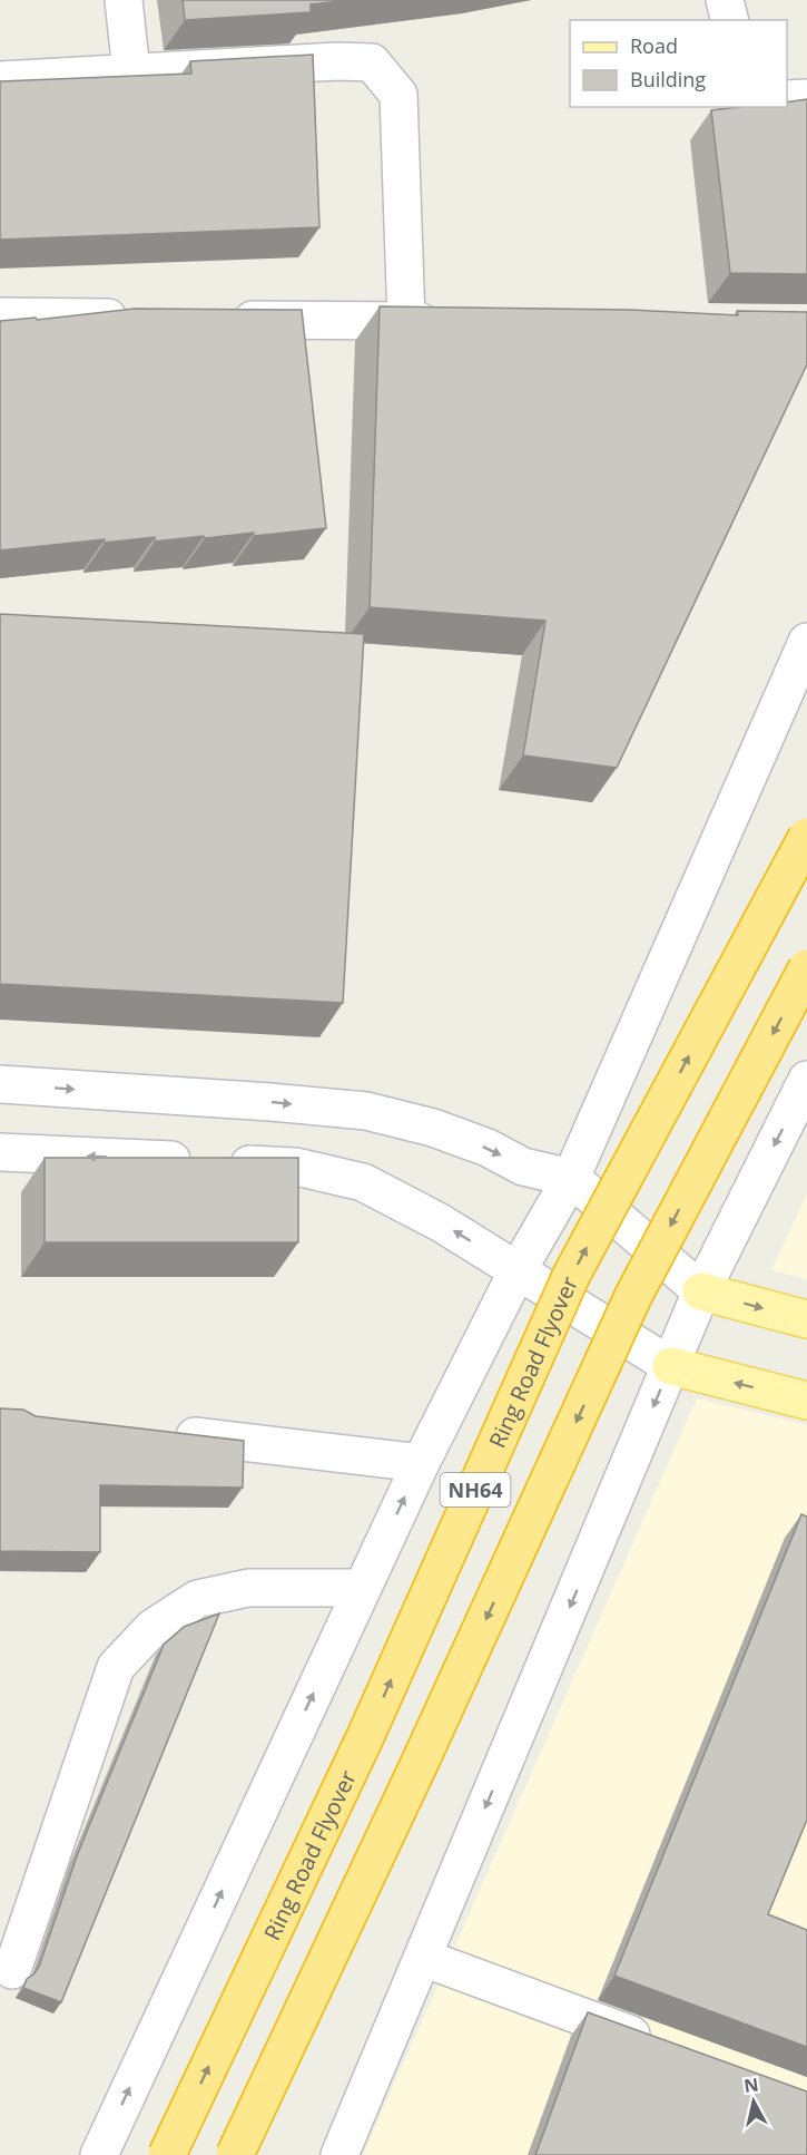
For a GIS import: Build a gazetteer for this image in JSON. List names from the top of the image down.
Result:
{
  "streets": {
    "highway": ["Ring Road Flyover", "NH64"]
  },
  "legend": ["Road", "Building"],
  "north": "top"
}
